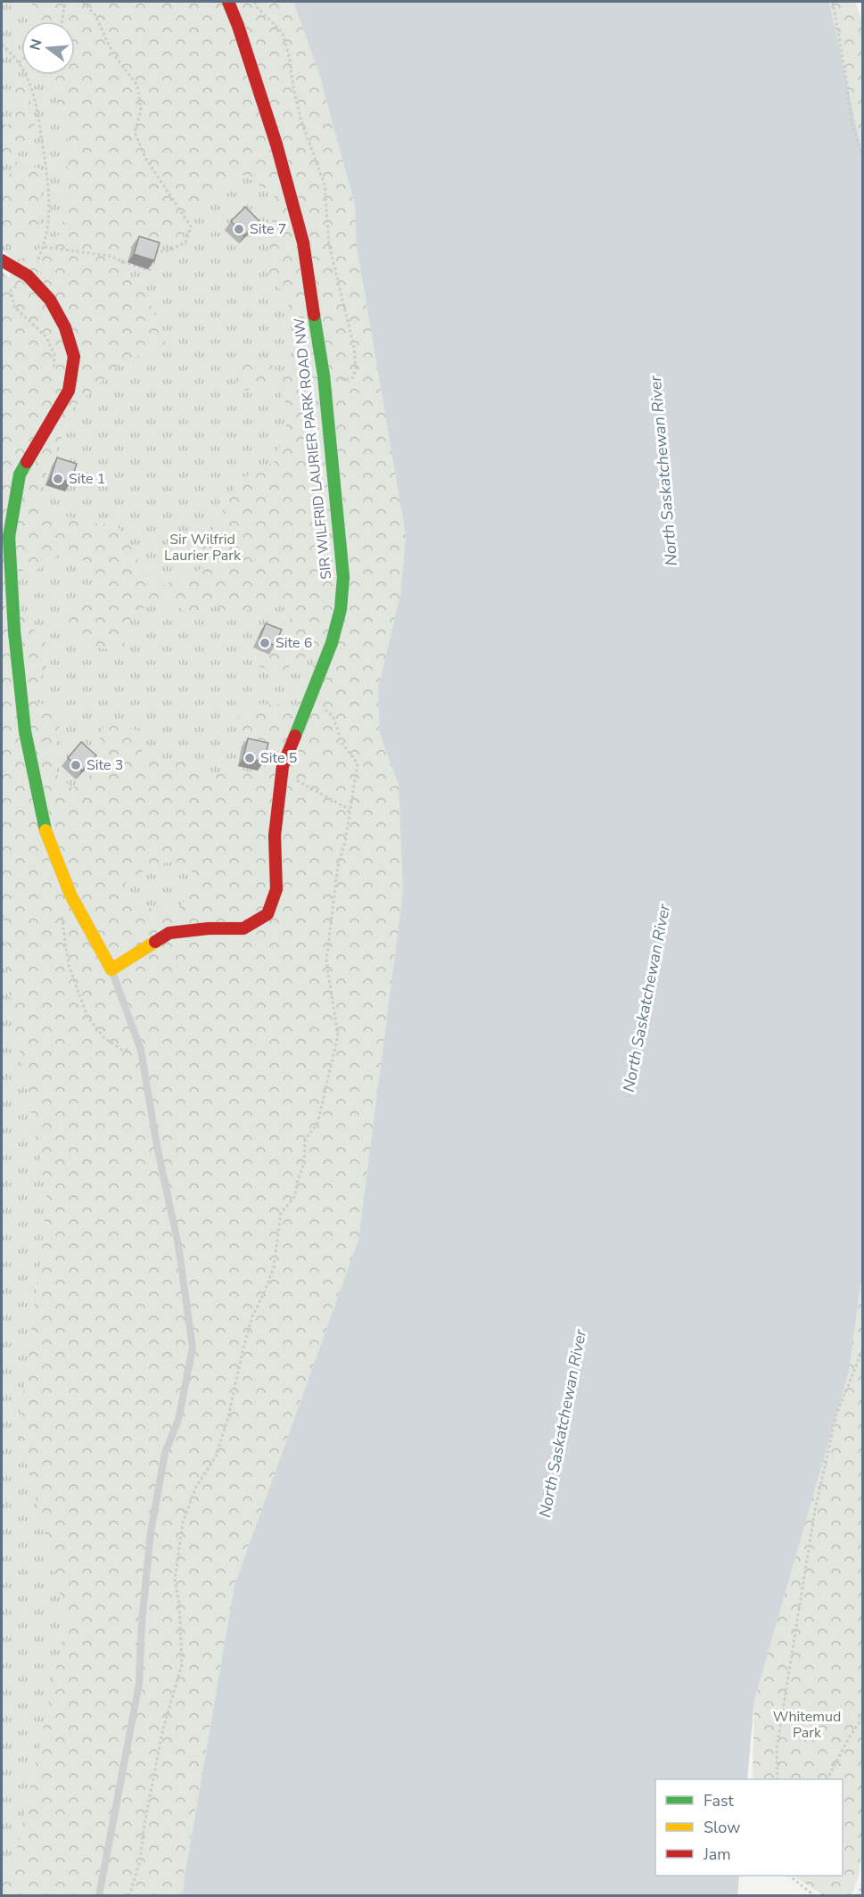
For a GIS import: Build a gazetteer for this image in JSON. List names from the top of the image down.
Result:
{
  "streets": {
    "street": ["SIR WILFRID LAURIER PARK ROAD NW"]
  },
  "water": ["North Saskatchewan River"],
  "parks": ["Sir Wilfrid Laurier Park", "Whitemud Park"],
  "places": [
    "Site 7",
    "Site 1",
    "Site 6",
    "Site 5",
    "Site 3"
  ],
  "legend": ["Fast", "Slow", "Jam"],
  "north": "left"
}
